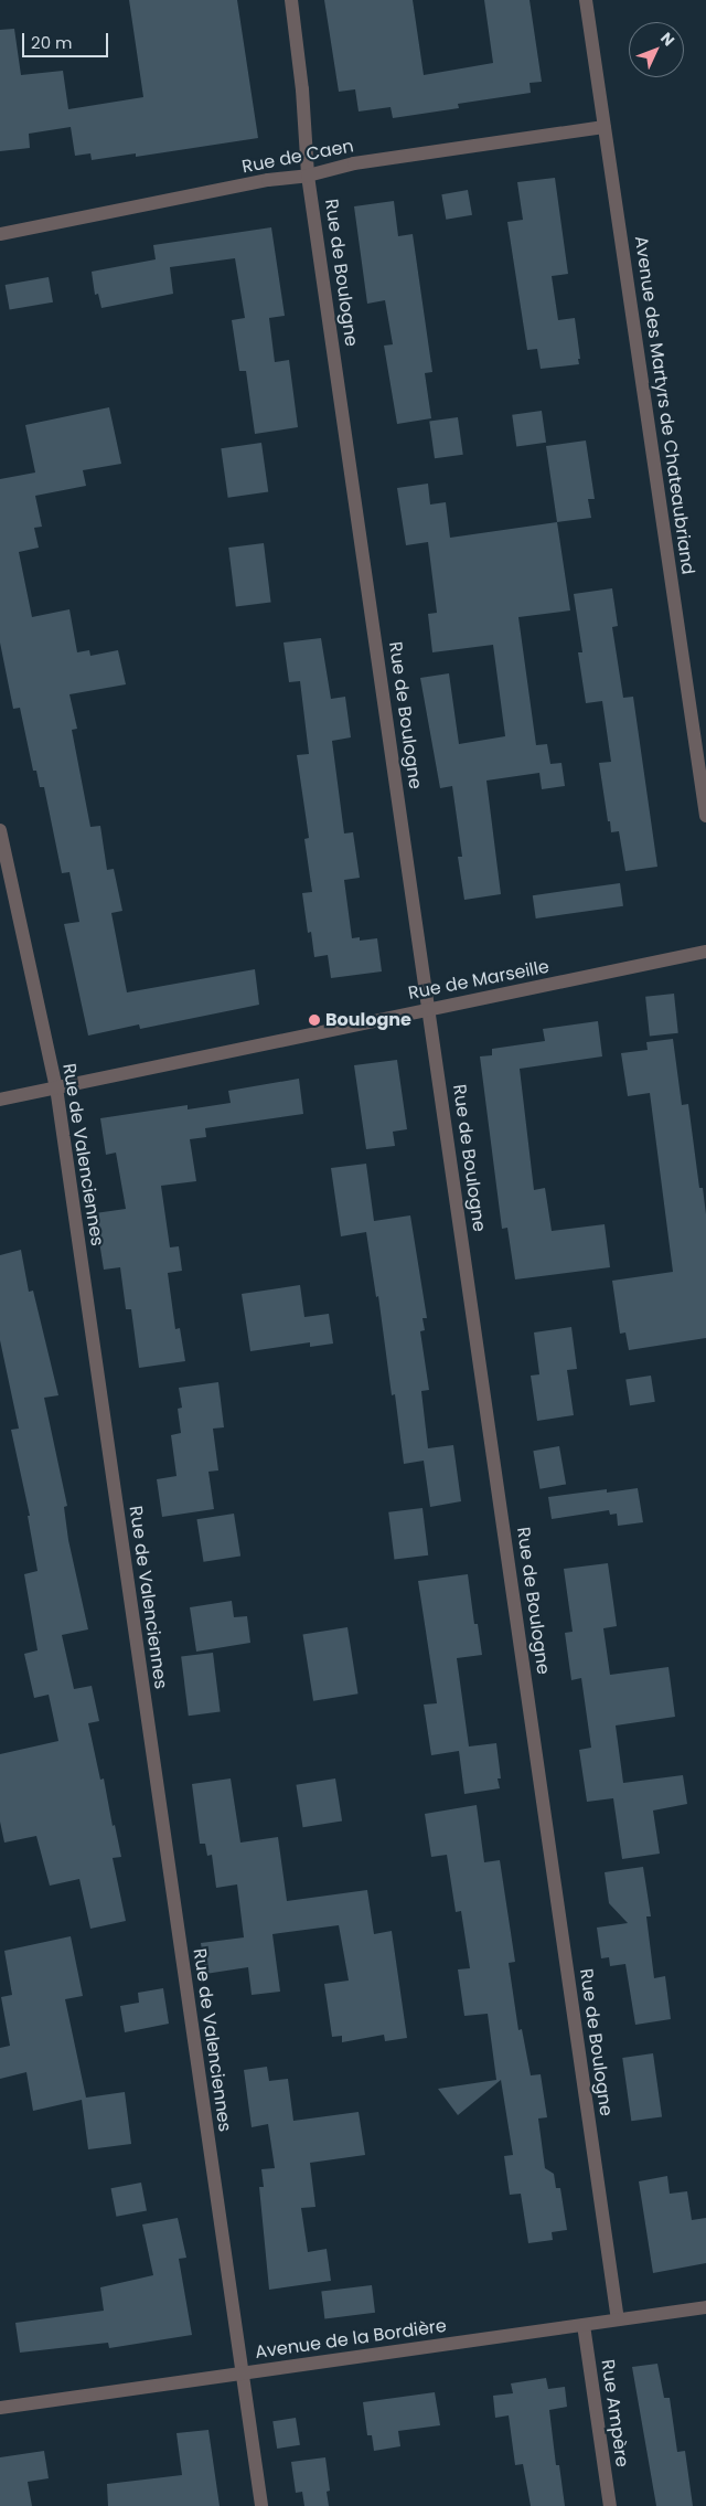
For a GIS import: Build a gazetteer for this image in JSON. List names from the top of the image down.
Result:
{
  "streets": {
    "street": [
      "Rue de Caen",
      "Rue de Boulogne",
      "Avenue des Martyrs de Chateaubriand",
      "Rue de Marseille",
      "Rue de Valenciennes",
      "Avenue de la Bordière",
      "Rue Ampère"
    ]
  },
  "crossings": [
    ["Rue de Caen", "Rue de Boulogne"],
    ["Rue de Caen", "Avenue des Martyrs de Chateaubriand"],
    ["Rue de Boulogne", "Rue de Marseille"],
    ["Rue de Boulogne", "Avenue de la Bordière"],
    ["Rue de Marseille", "Rue de Valenciennes"],
    ["Rue de Valenciennes", "Avenue de la Bordière"],
    ["Avenue de la Bordière", "Rue Ampère"]
  ],
  "places": ["Boulogne"],
  "scale_bar": "20 m",
  "north": "top right"
}
